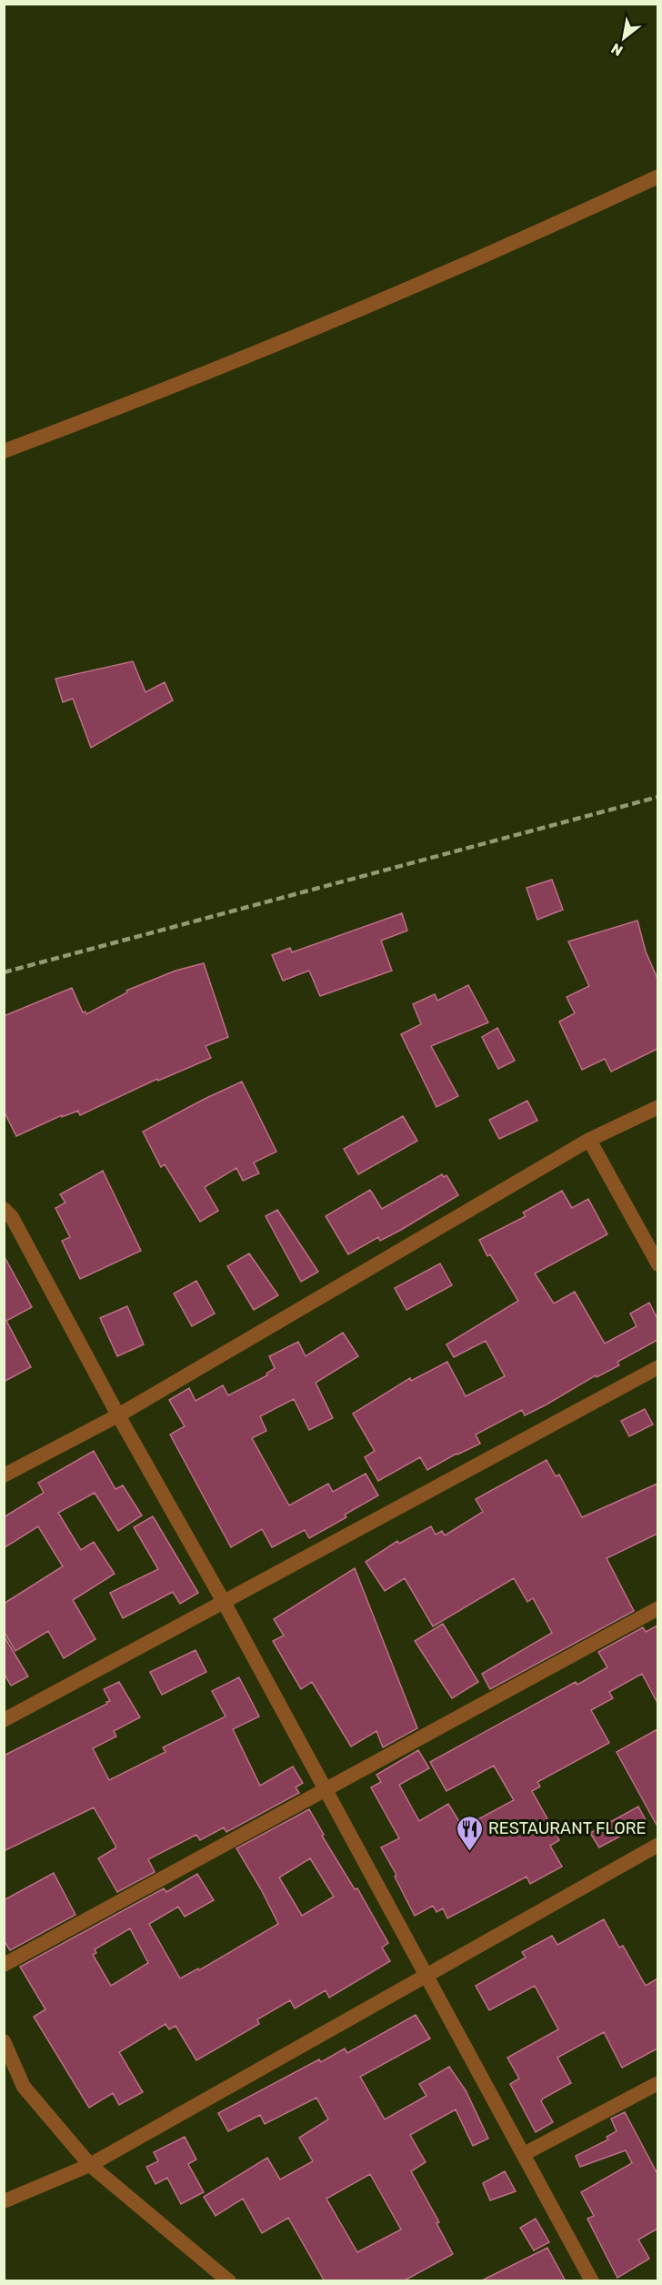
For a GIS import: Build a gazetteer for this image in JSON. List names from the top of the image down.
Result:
{
  "places": {
    "restaurant": ["RESTAURANT FLORE"]
  },
  "north": "bottom left"
}
